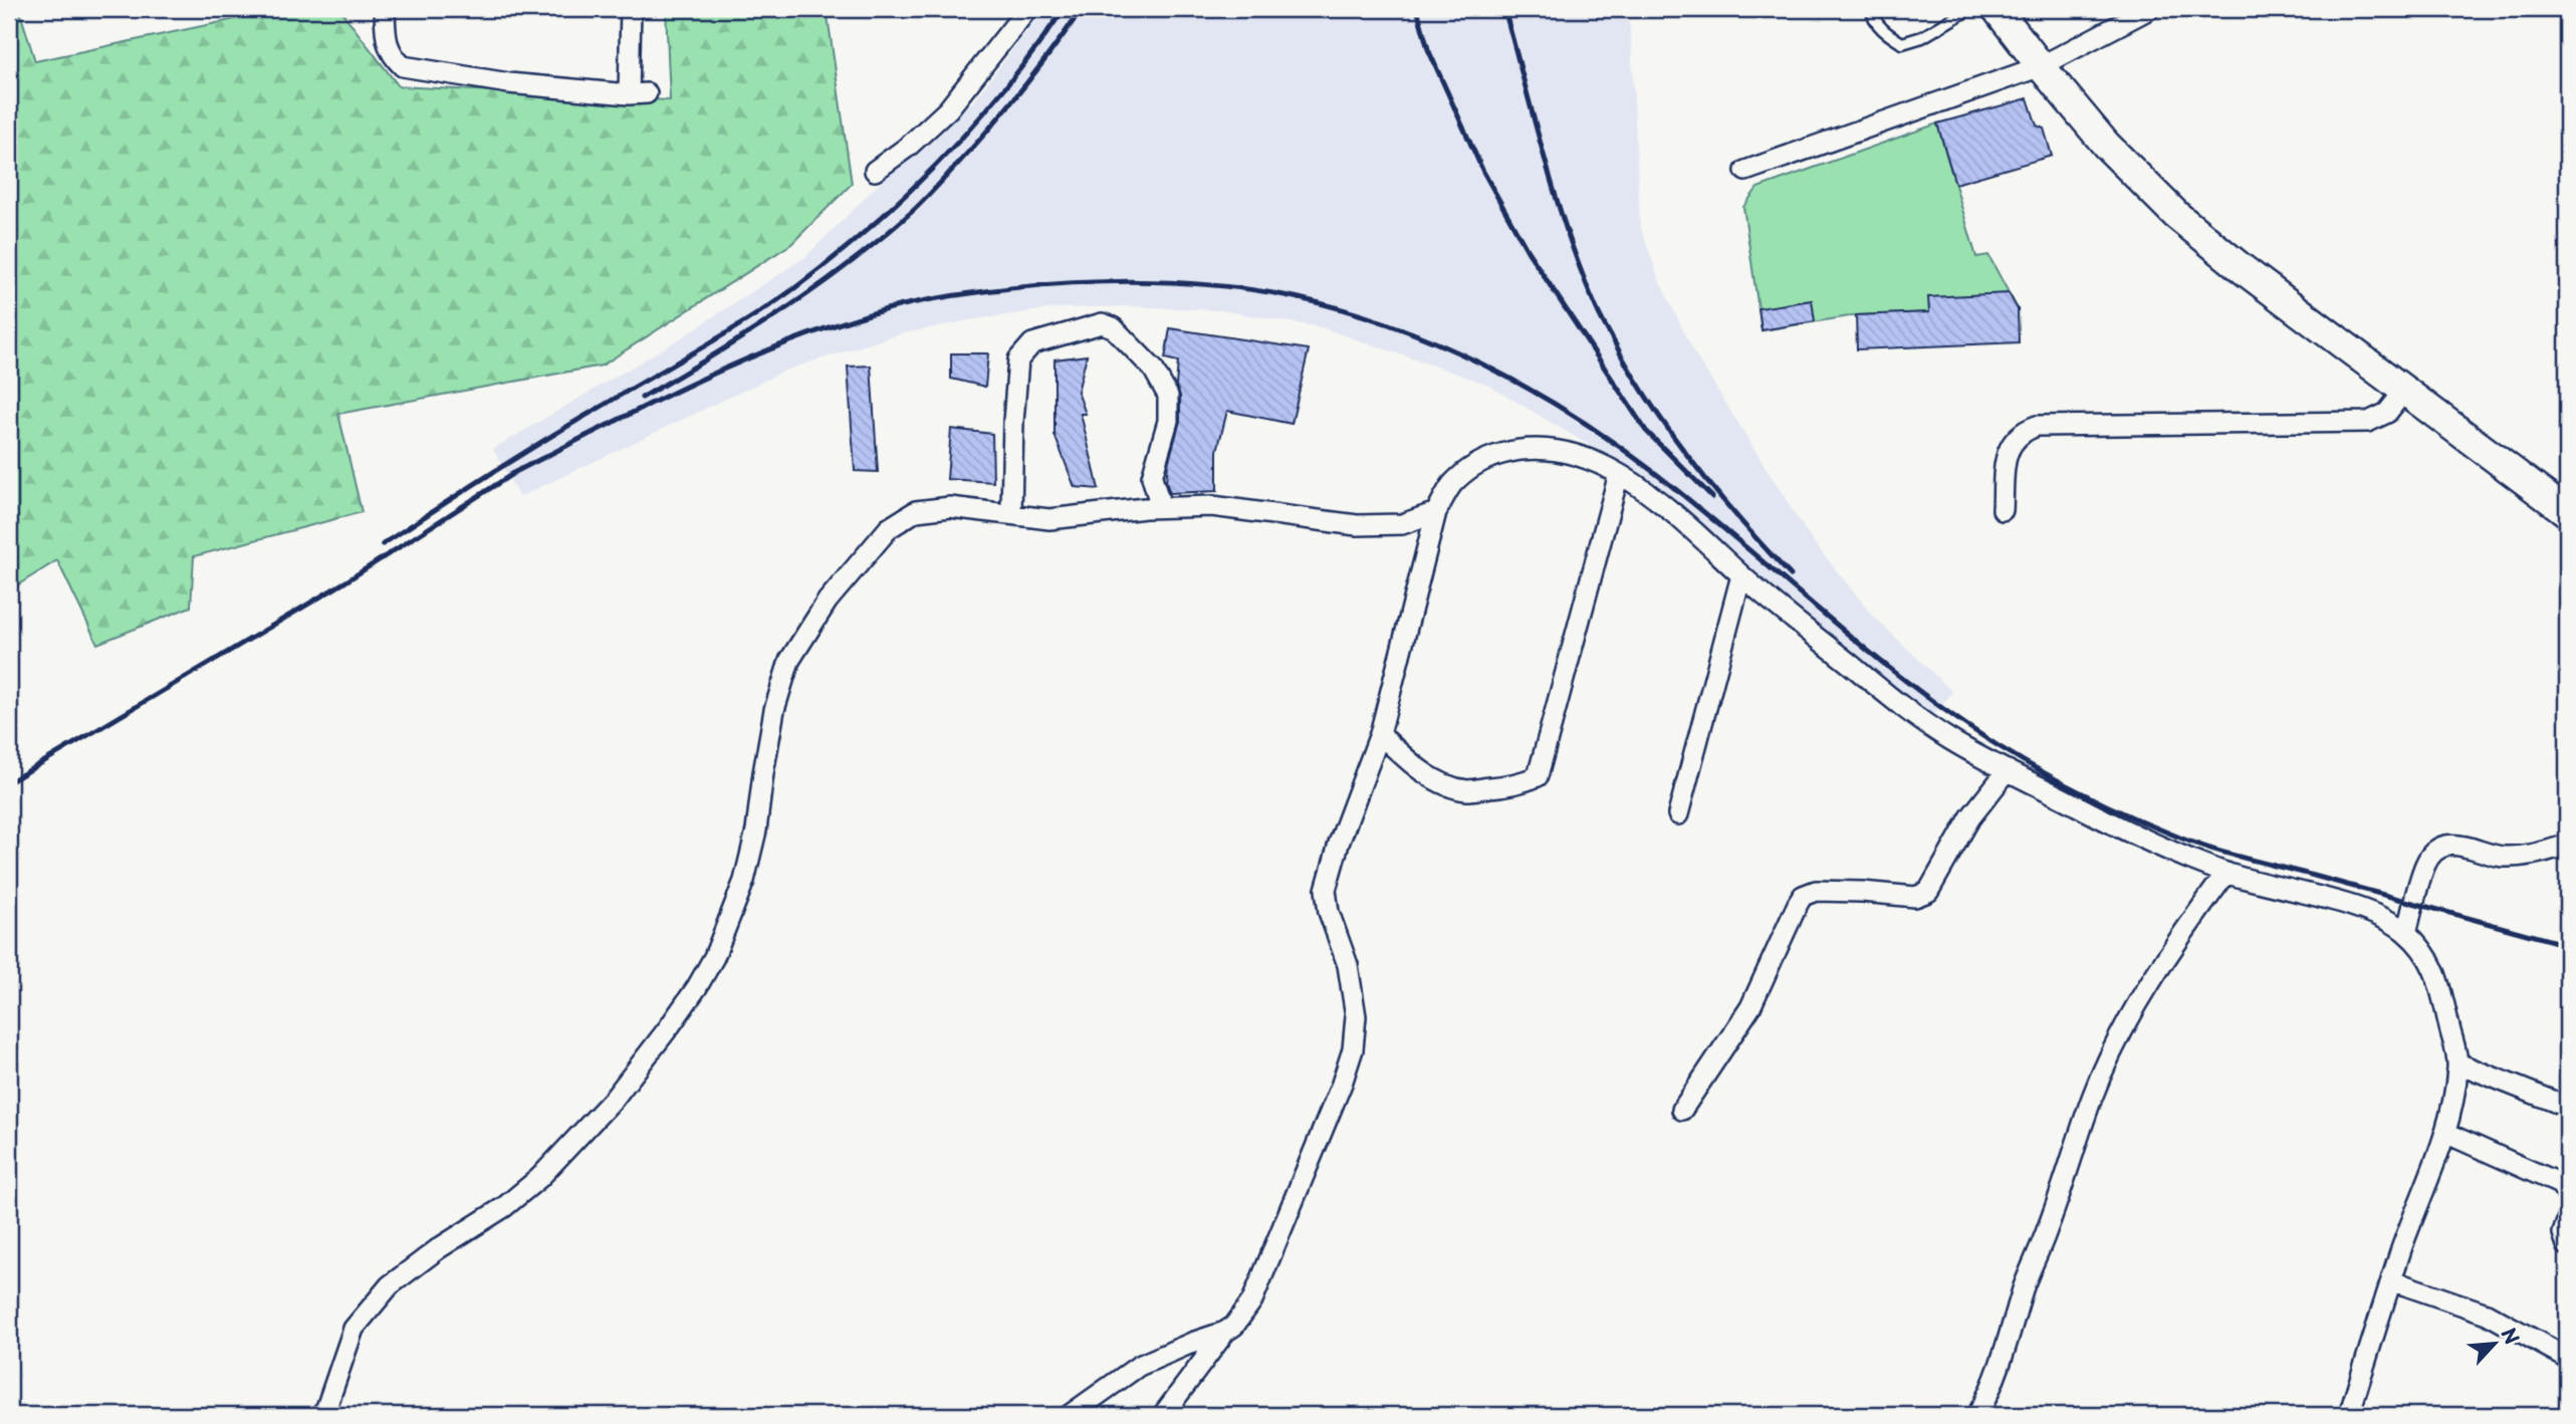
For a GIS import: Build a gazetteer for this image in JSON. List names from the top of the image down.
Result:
{
  "north": "top right"
}
